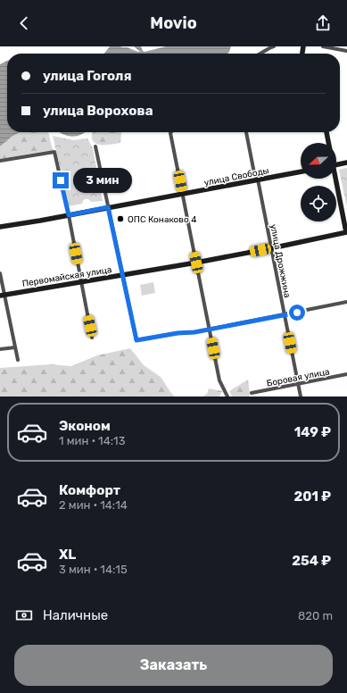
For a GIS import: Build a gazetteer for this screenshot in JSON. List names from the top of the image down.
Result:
{
  "streets": {
    "street": [
      "улица Свободы",
      "улица Дрожжина",
      "Первомайская улица",
      "Боровая улица"
    ]
  },
  "crossings": [
    ["улица Свободы", "улица Дрожжина"],
    ["улица Дрожжина", "Первомайская улица"],
    ["улица Дрожжина", "Боровая улица"]
  ],
  "places": ["ОПС Конаково 4"],
  "north": "left",
  "page": {
    "header": "Movio",
    "banner": ["улица Гоголя", "улица Ворохова"],
    "bubble": "3 мин",
    "list": [
      {
        "name": "Эконом",
        "note": "1 мин · 14:13",
        "value": "149 ₽"
      },
      {
        "name": "Комфорт",
        "note": "2 мин · 14:14",
        "value": "201 ₽"
      },
      {
        "name": "XL",
        "note": "3 мин · 14:15",
        "value": "254 ₽"
      }
    ],
    "pay": ["Наличные", "820 m"],
    "buttons": "Заказать"
  }
}
